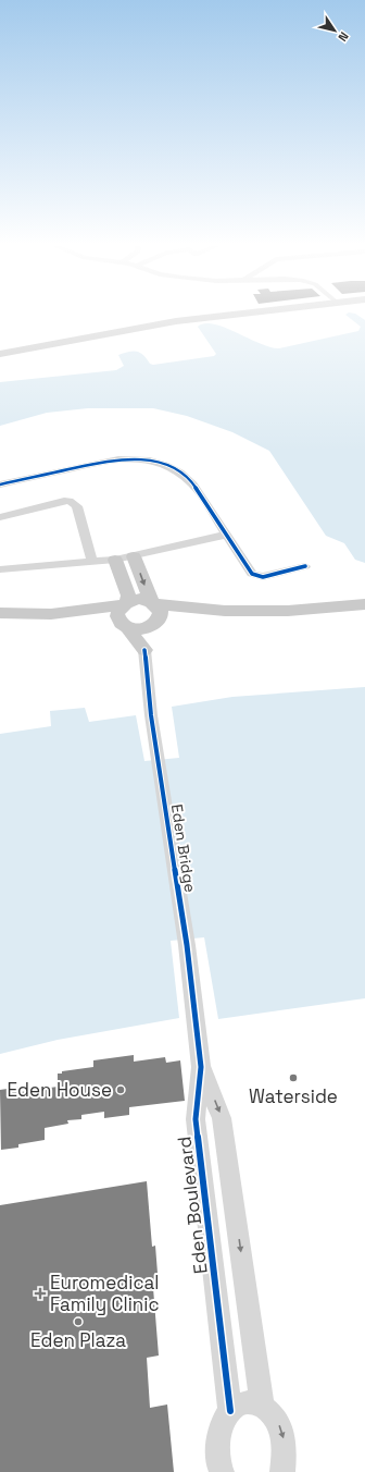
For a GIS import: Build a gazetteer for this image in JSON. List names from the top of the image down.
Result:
{
  "streets": {
    "street": ["Eden Bridge", "Eden Boulevard"]
  },
  "crossings": [
    ["Eden Bridge", "Eden Boulevard"]
  ],
  "places": {
    "other": ["Waterside", "Eden House", "Eden Plaza"],
    "health": ["Euromedical Family Clinic"]
  },
  "north": "bottom right"
}
